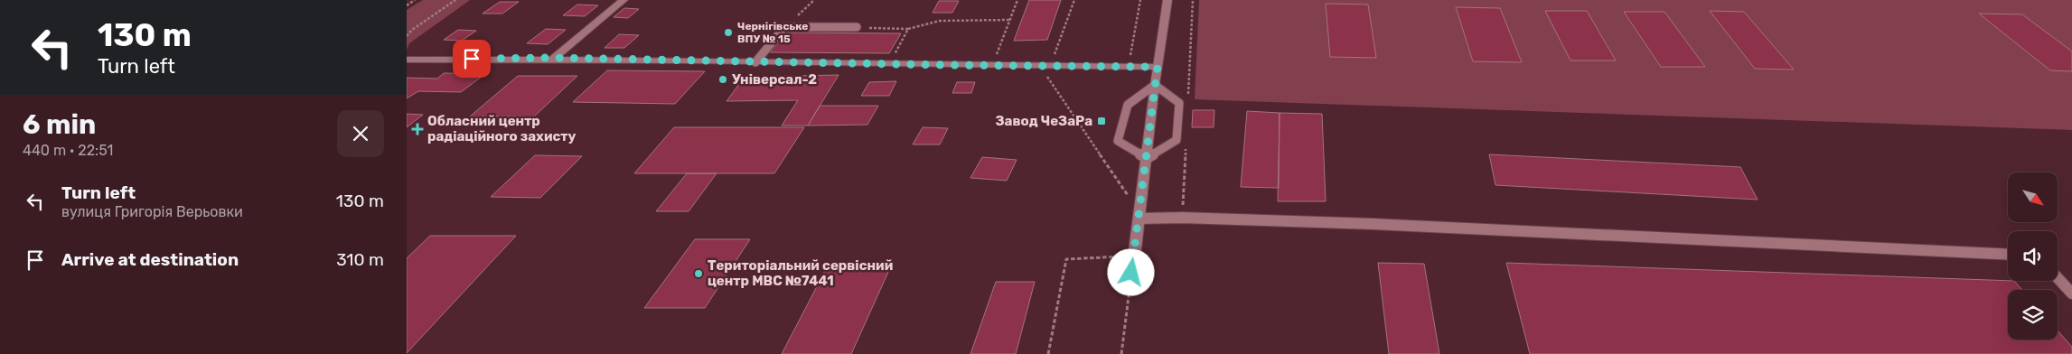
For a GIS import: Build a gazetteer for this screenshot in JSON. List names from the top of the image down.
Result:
{
  "places": {
    "other": ["Чернігівське ВПУ № 15", "Універсал-2", "Територіальний сервісний центр МВС №7441"],
    "transit": ["Завод ЧеЗаРа"],
    "health": ["Обласний центр радіаційного захисту"]
  },
  "north": "bottom right",
  "page": {
    "turn": ["130 m", "Turn left"],
    "heading": ["6 min", "440 m · 22:51"],
    "list": [
      {
        "name": "Turn left",
        "note": "вулиця Григорія Верьовки",
        "value": "130 m"
      },
      {
        "name": "Arrive at destination",
        "value": "310 m"
      }
    ]
  }
}
